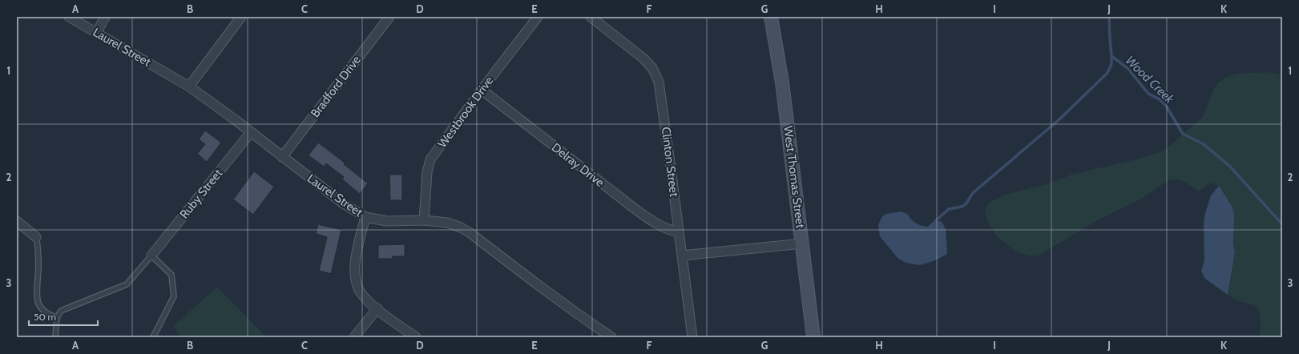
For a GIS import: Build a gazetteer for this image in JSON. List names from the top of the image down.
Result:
{
  "streets": {
    "street": [
      "Laurel Street",
      "Bradford Drive",
      "Westbrook Drive",
      "Clinton Street",
      "Delray Drive",
      "West Thomas Street",
      "Ruby Street"
    ]
  },
  "crossings": [
    ["Laurel Street", "Bradford Drive"],
    ["Laurel Street", "Westbrook Drive"],
    ["Laurel Street", "Ruby Street"],
    ["Westbrook Drive", "Delray Drive"],
    ["Clinton Street", "Delray Drive"]
  ],
  "water": ["Wood Creek"],
  "scale_bar": "50 m",
  "grid": {
    "columns": [
      "A",
      "B",
      "C",
      "D",
      "E",
      "F",
      "G",
      "H",
      "I",
      "J",
      "K"
    ],
    "rows": ["1", "2", "3"]
  }
}
